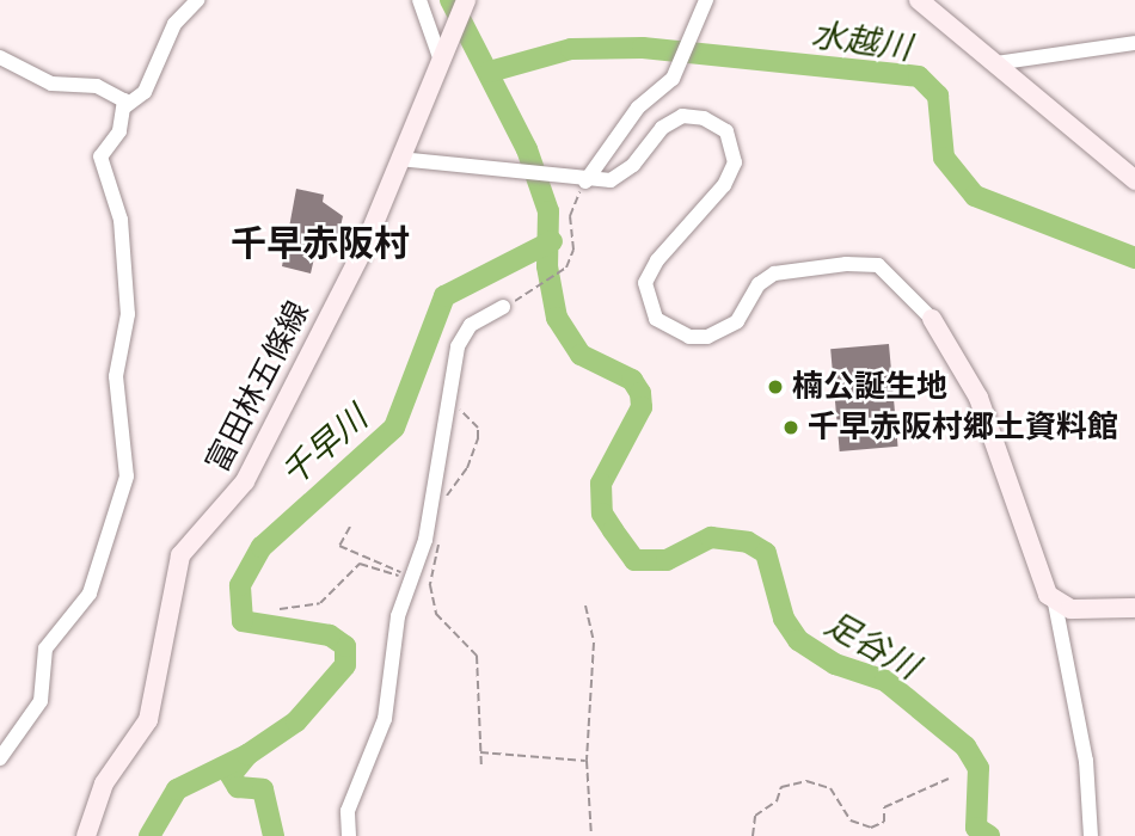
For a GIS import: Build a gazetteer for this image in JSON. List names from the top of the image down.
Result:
{
  "streets": {
    "main road": ["富田林五條線"]
  },
  "districts": ["千早赤阪村"],
  "water": ["水越川", "千早川", "足谷川"],
  "places": ["楠公誕生地", "千早赤阪村郷土資料館"]
}
